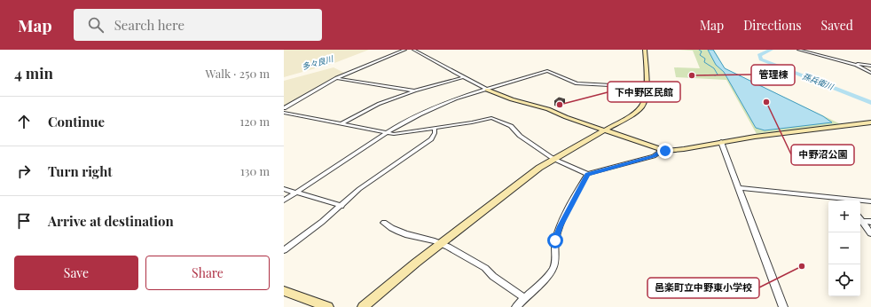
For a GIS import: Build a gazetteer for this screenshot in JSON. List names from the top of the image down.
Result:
{
  "water": ["多々良川", "孫兵衛川"],
  "places": [
    "管理棟",
    "中野沼公園",
    "下中野区民館",
    "邑楽町立中野東小学校"
  ],
  "page": {
    "header": "Map",
    "search": "Search here",
    "nav": ["Map", "Directions", "Saved"],
    "heading": ["4 min", "Walk · 250 m"],
    "list": [
      ["Continue", "120 m"],
      ["Turn right", "130 m"],
      "Arrive at destination"
    ],
    "map_buttons": ["+", "−"],
    "buttons": ["Save", "Share"]
  }
}
